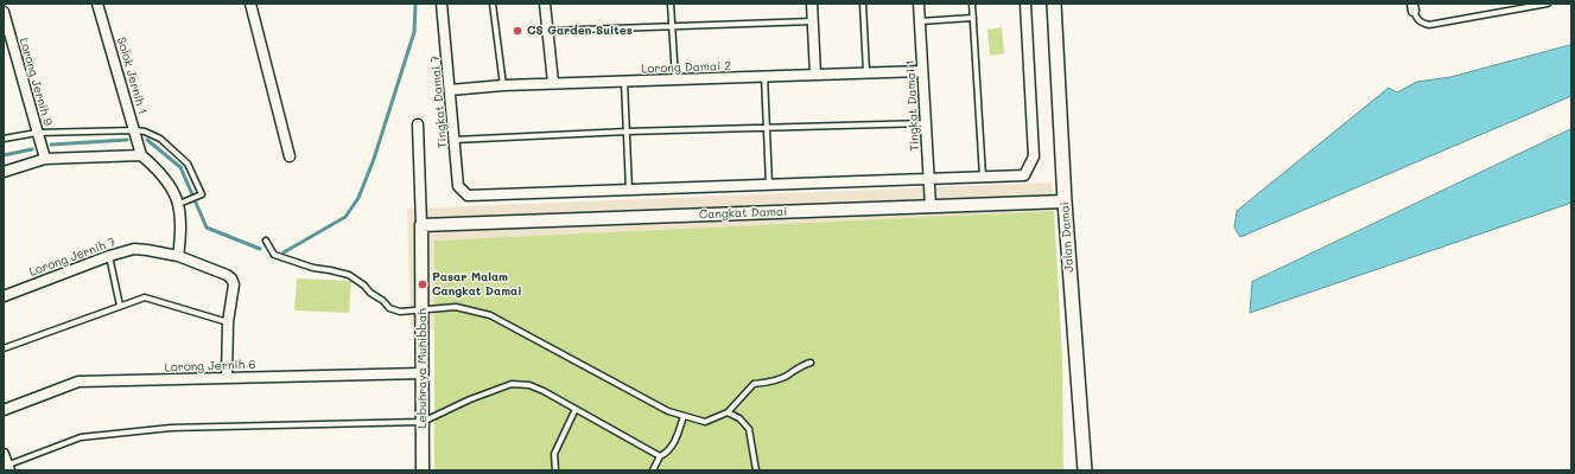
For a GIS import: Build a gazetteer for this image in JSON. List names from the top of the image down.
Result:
{
  "streets": {
    "main road": ["Jalan Damai"],
    "street": [
      "Lorong Damai 2",
      "Solok Jernih 1",
      "Lorong Jernih 9",
      "Tingkat Damai 7",
      "Tingkat Damai 1",
      "Cangkat Damai",
      "Lorong Jernih 7",
      "Lorong Jernih 6",
      "Lebuhraya Muhibbah"
    ]
  },
  "crossings": [
    ["Lorong Damai 2", "Tingkat Damai 7"],
    ["Lorong Damai 2", "Tingkat Damai 1"],
    ["Tingkat Damai 1", "Cangkat Damai"],
    ["Cangkat Damai", "Jalan Damai"],
    ["Cangkat Damai", "Lebuhraya Muhibbah"],
    ["Lorong Jernih 6", "Lebuhraya Muhibbah"]
  ],
  "places": ["CS Garden Suites", "Pasar Malam Cangkat Damai"]
}
